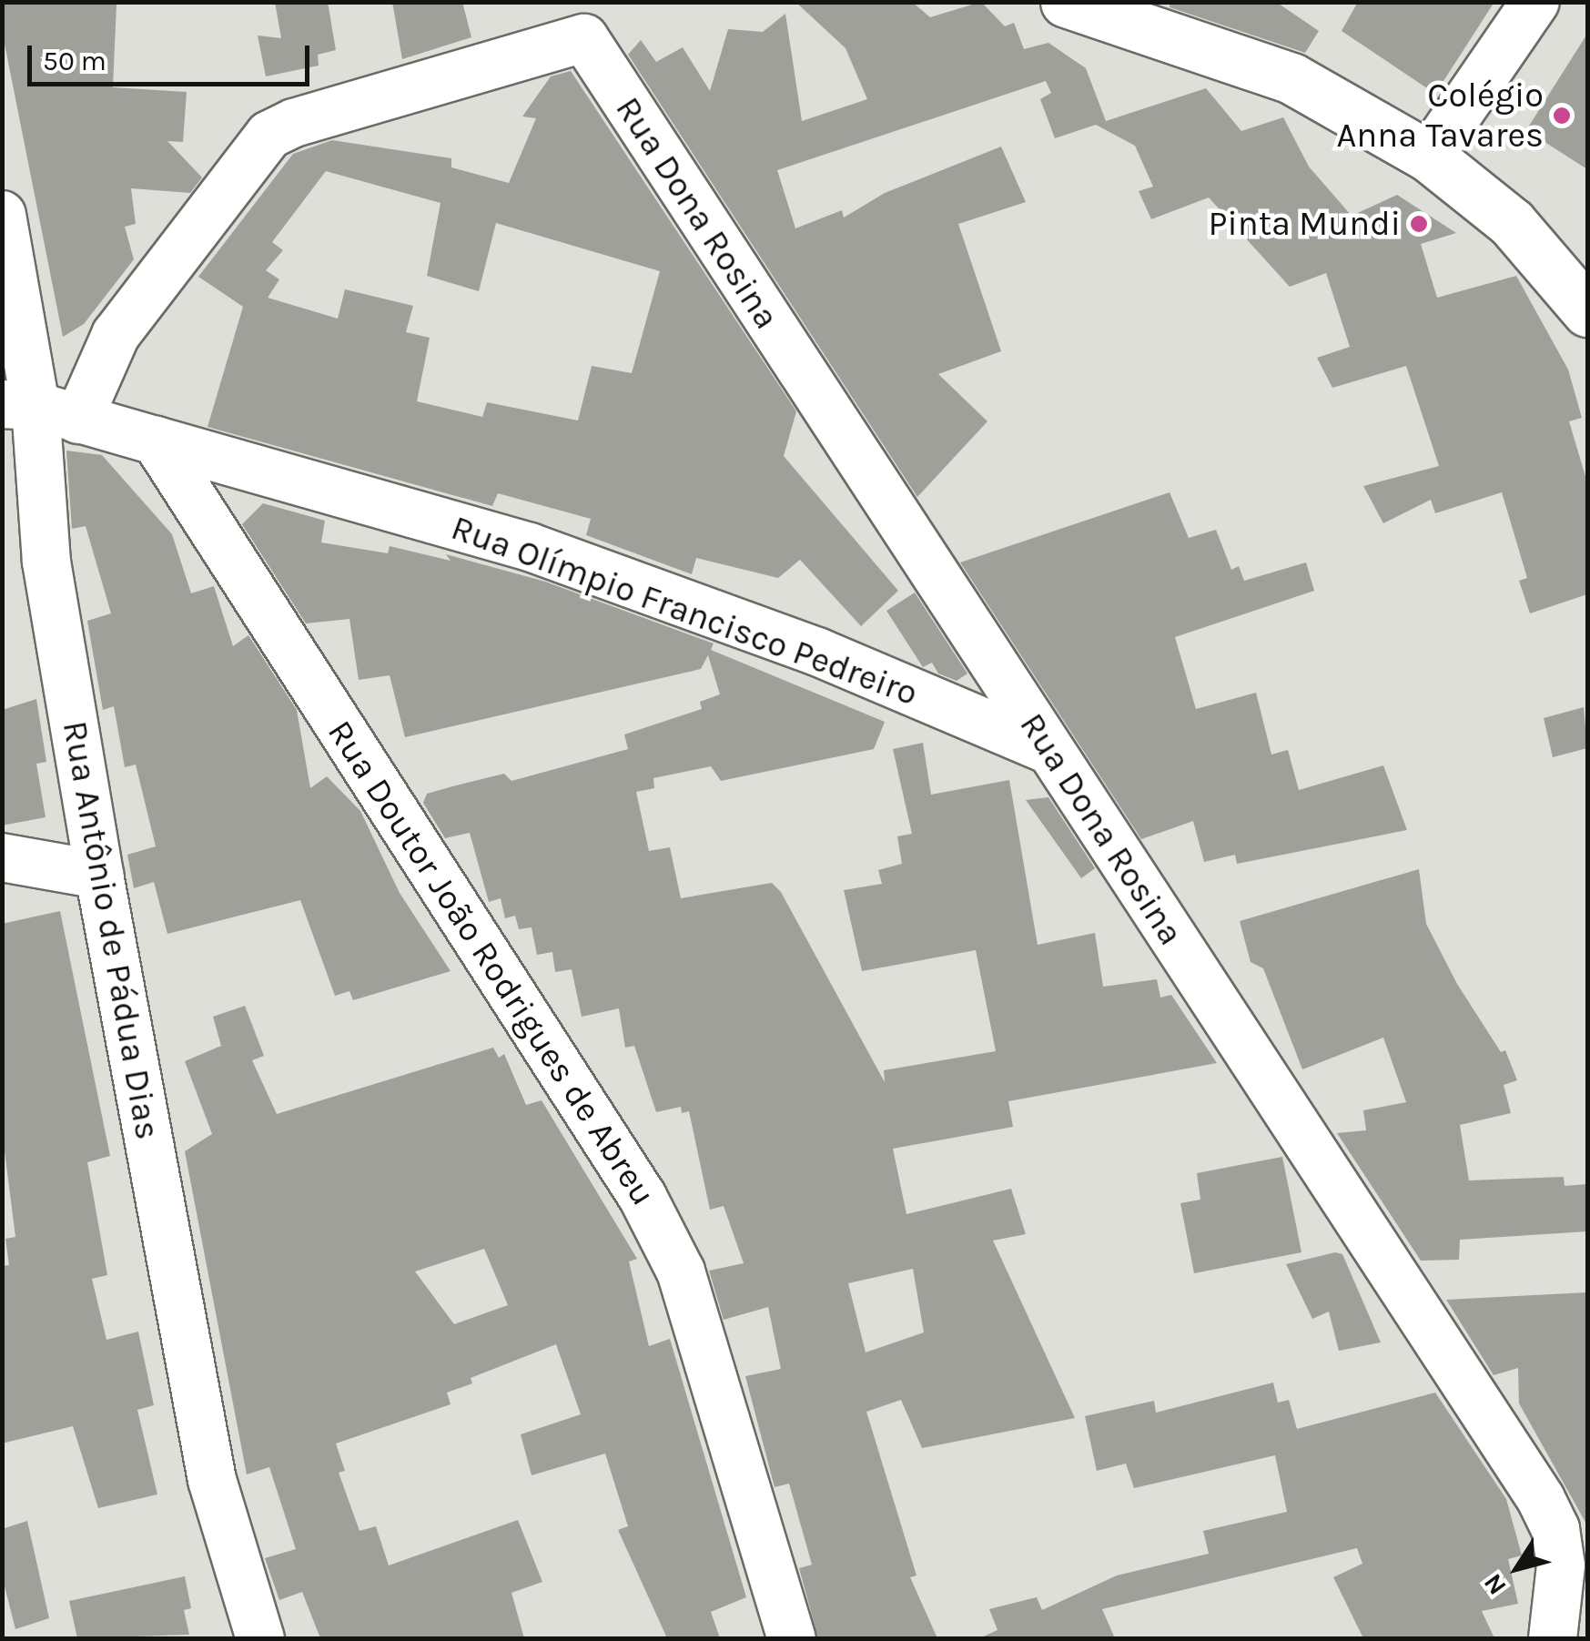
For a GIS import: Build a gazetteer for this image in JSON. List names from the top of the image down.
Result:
{
  "streets": {
    "street": [
      "Rua Dona Rosina",
      "Rua Olímpio Francisco Pedreiro",
      "Rua Antônio de Pádua Dias",
      "Rua Doutor João Rodrigues de Abreu"
    ]
  },
  "crossings": [
    ["Rua Dona Rosina", "Rua Olímpio Francisco Pedreiro"],
    ["Rua Dona Rosina", "Rua Antônio de Pádua Dias"],
    ["Rua Olímpio Francisco Pedreiro", "Rua Doutor João Rodrigues de Abreu"]
  ],
  "places": ["Colégio Anna Tavares", "Pinta Mundi"],
  "scale_bar": "50 m",
  "north": "bottom left"
}
